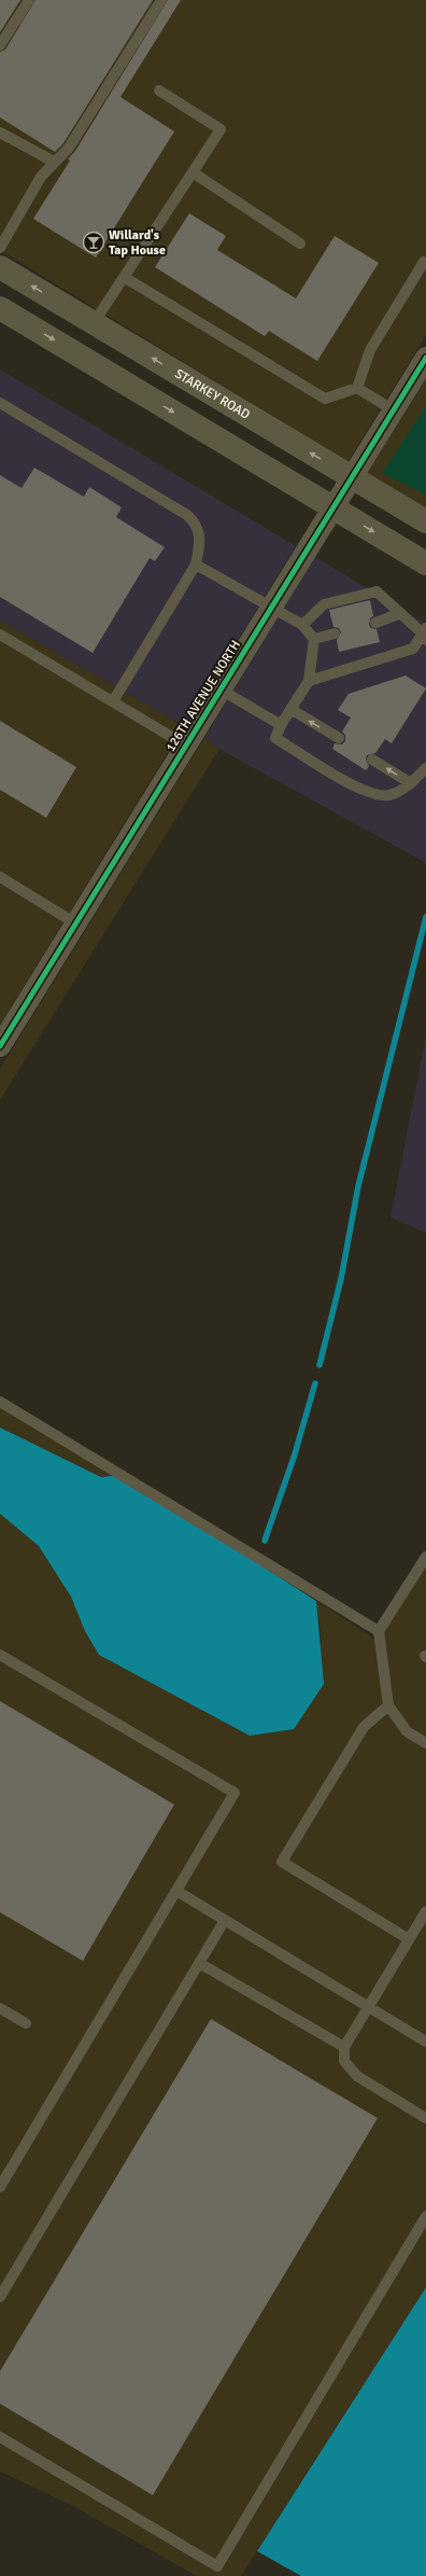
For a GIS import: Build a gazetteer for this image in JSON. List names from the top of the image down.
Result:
{
  "streets": {
    "main road": ["STARKEY ROAD"],
    "street": ["126TH AVENUE NORTH"]
  },
  "crossings": [
    ["STARKEY ROAD", "126TH AVENUE NORTH"]
  ],
  "places": {
    "bar": ["Willard's Tap House"]
  }
}
